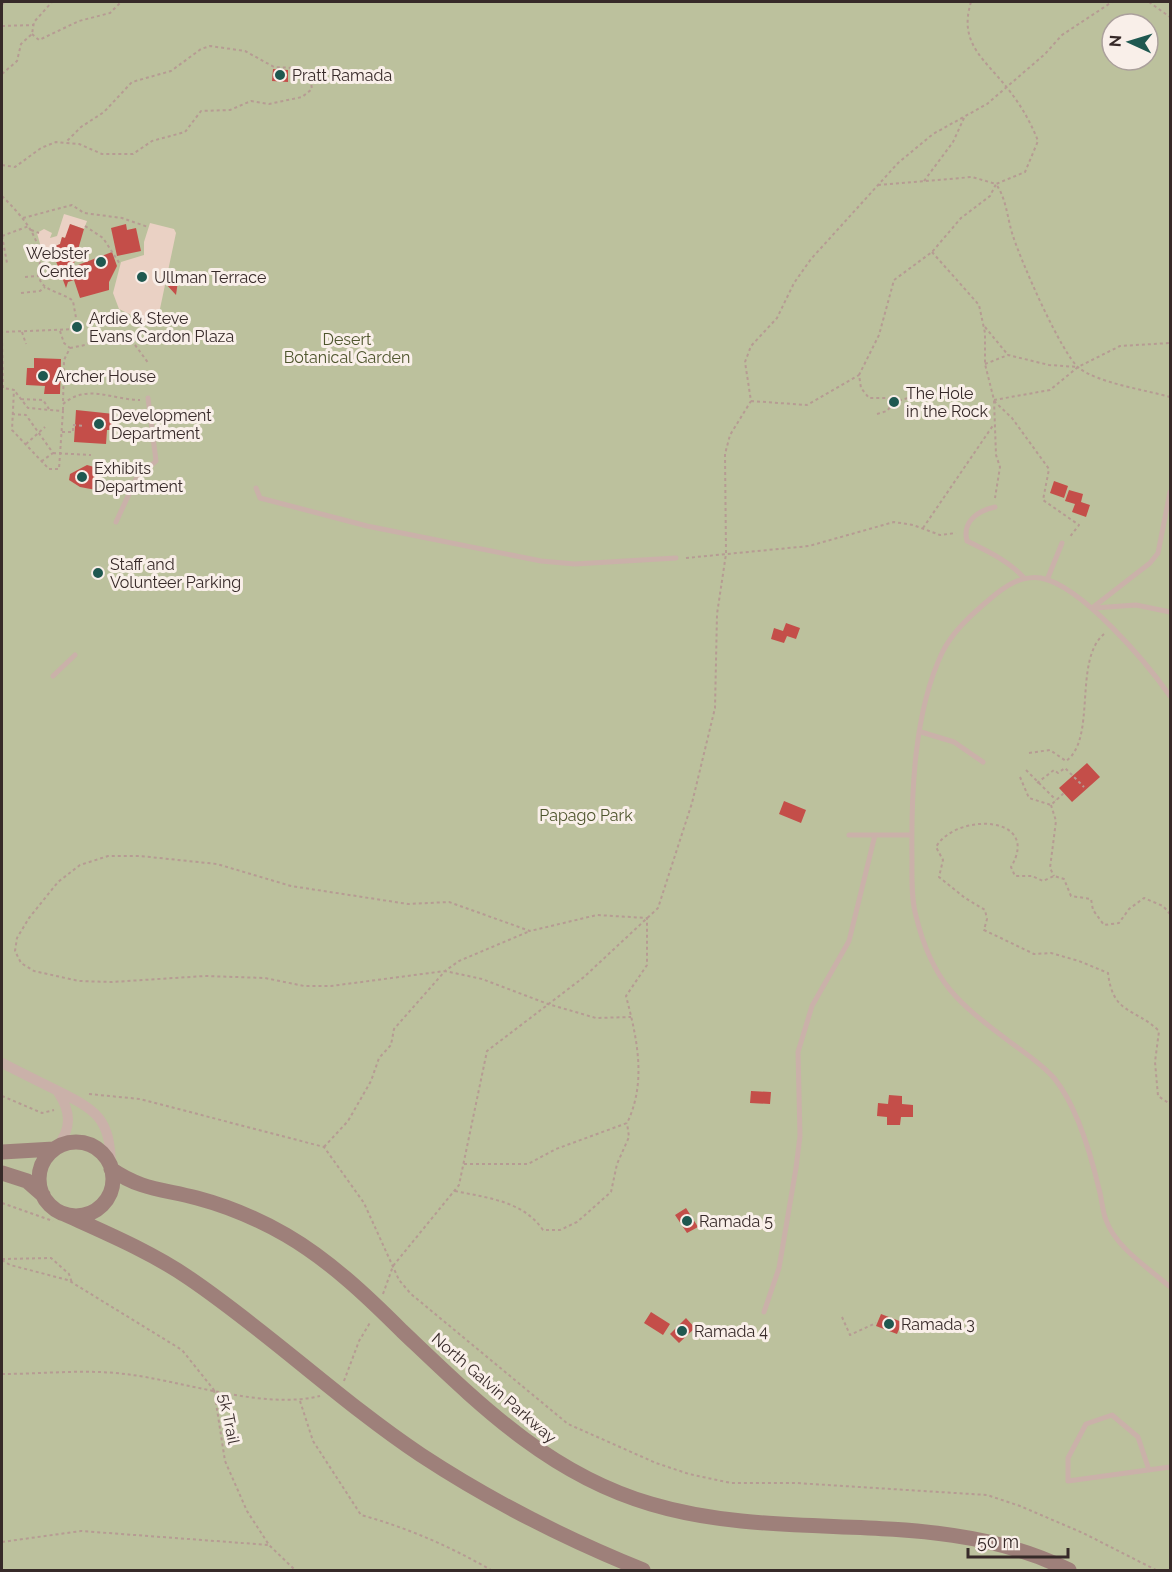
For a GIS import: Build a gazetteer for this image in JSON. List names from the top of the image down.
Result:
{
  "streets": {
    "main road": ["North Galvin Parkway"],
    "path": ["5k Trail"]
  },
  "parks": ["Desert Botanical Garden", "Papago Park"],
  "places": [
    "Pratt Ramada",
    "Webster Center",
    "Ullman Terrace",
    "Ardie & Steve Evans Cardon Plaza",
    "Archer House",
    "The Hole in the Rock",
    "Development Department",
    "Exhibits Department",
    "Staff and Volunteer Parking",
    "Ramada 5",
    "Ramada 3",
    "Ramada 4"
  ],
  "scale_bar": "50 m",
  "north": "left"
}
